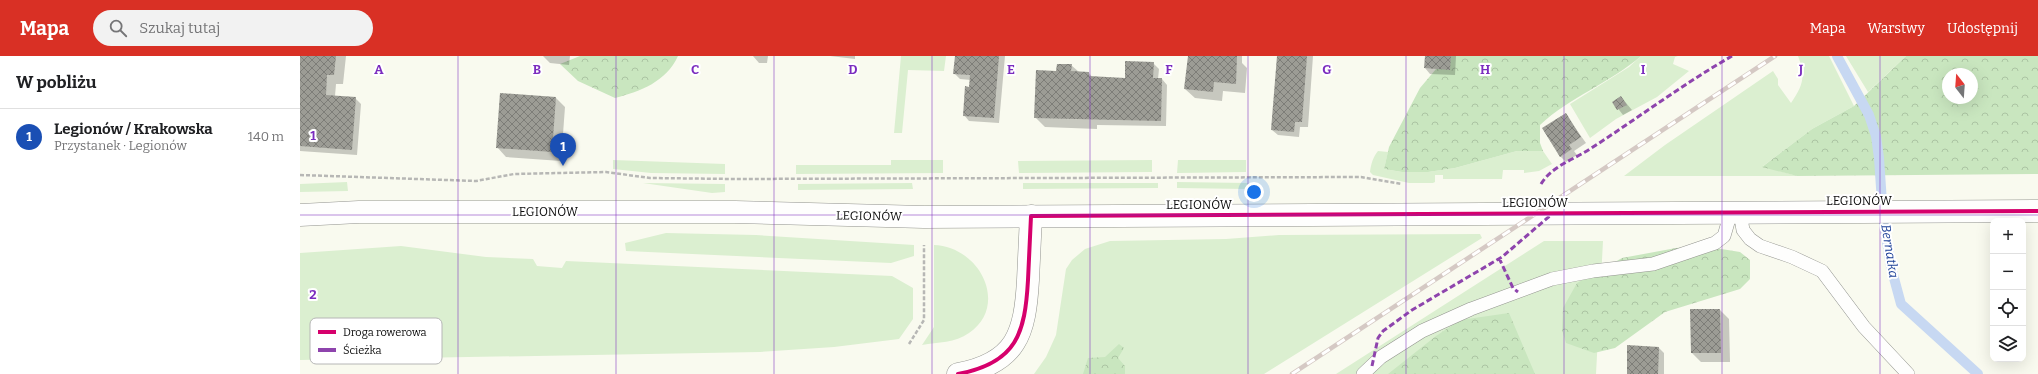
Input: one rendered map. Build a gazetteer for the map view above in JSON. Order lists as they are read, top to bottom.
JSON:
{
  "streets": {
    "street": ["LEGIONÓW"]
  },
  "water": ["Bernatka"],
  "legend": ["Droga rowerowa", "Ścieżka"],
  "north": "top",
  "page": {
    "header": "Mapa",
    "search": "Szukaj tutaj",
    "nav": ["Mapa", "Warstwy", "Udostępnij"],
    "heading": "W pobliżu",
    "list": [
      {
        "mark": "1",
        "name": "Legionów / Krakowska",
        "note": "Przystanek · Legionów",
        "value": "140 m"
      }
    ],
    "pins": "1",
    "map_buttons": ["+", "−"]
  },
  "grid": {
    "columns": [
      "A",
      "B",
      "C",
      "D",
      "E",
      "F",
      "G",
      "H",
      "I",
      "J"
    ],
    "rows": ["1", "2"]
  }
}
